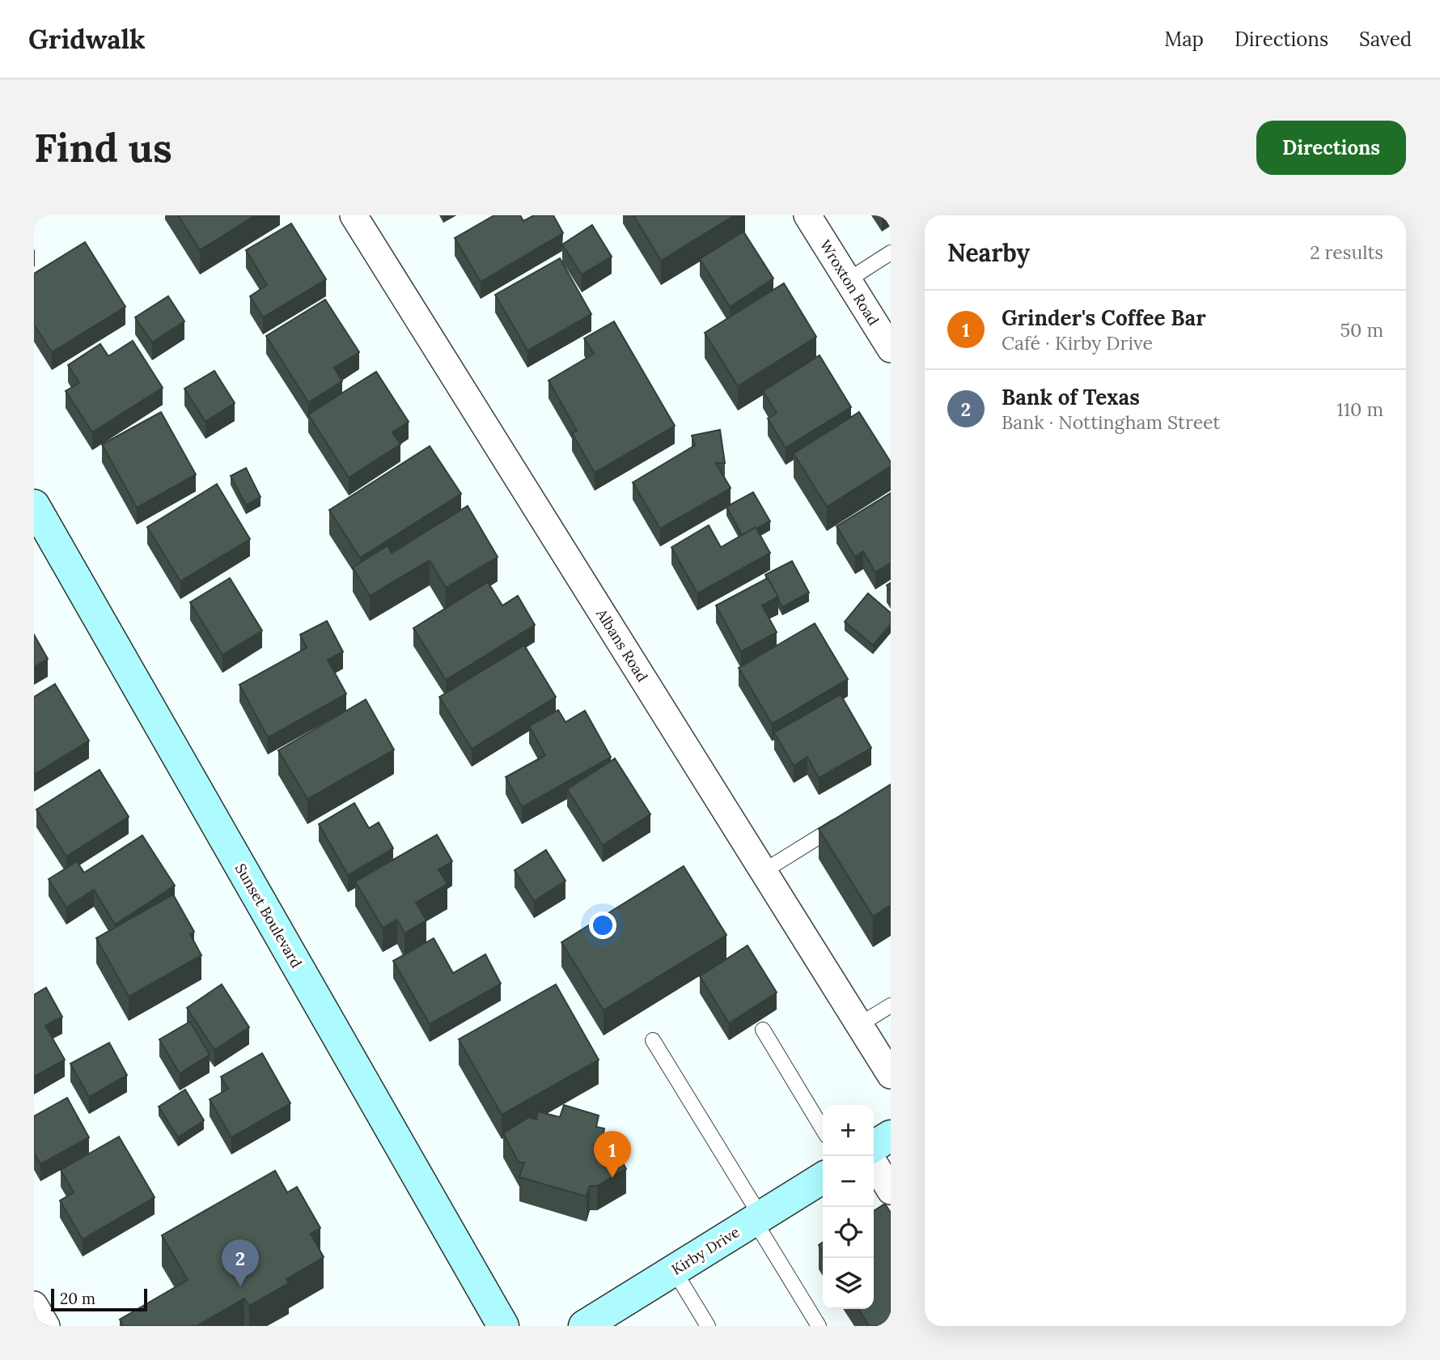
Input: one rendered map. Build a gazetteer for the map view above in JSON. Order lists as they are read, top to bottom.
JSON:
{
  "streets": {
    "street": [
      "Wroxton Road",
      "Albans Road",
      "Sunset Boulevard",
      "Kirby Drive"
    ]
  },
  "scale_bar": "20 m",
  "page": {
    "header": "Gridwalk",
    "nav": ["Map", "Directions", "Saved"],
    "buttons": "Directions",
    "title": "Find us",
    "heading": ["Nearby", "2 results"],
    "list": [
      {
        "mark": "1",
        "name": "Grinder's Coffee Bar",
        "note": "Café · Kirby Drive",
        "value": "50 m"
      },
      {
        "mark": "2",
        "name": "Bank of Texas",
        "note": "Bank · Nottingham Street",
        "value": "110 m"
      }
    ],
    "map_buttons": ["+", "−"],
    "pins": ["1", "2"],
    "scale": "20 m"
  }
}
